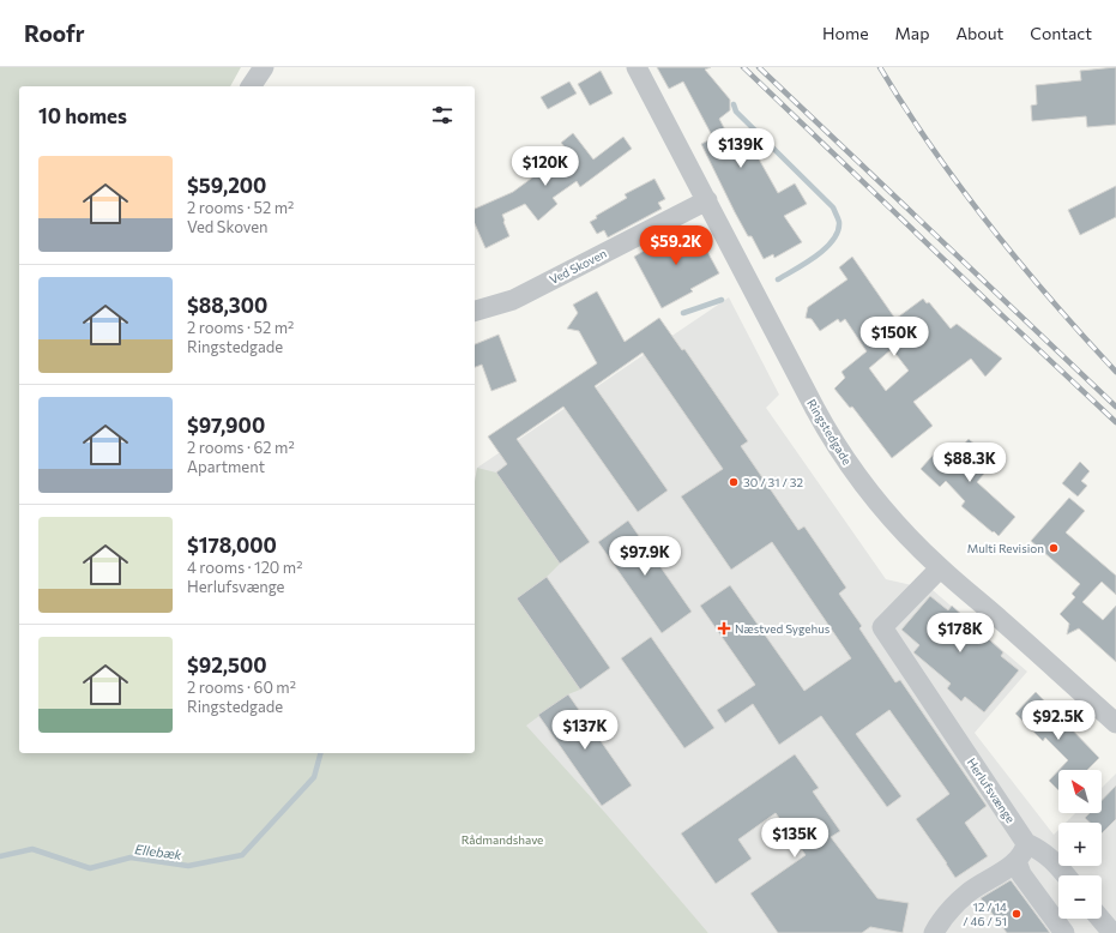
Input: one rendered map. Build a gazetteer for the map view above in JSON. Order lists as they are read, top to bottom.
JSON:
{
  "streets": {
    "street": ["Ved Skoven", "Ringstedgade", "Herlufsvænge"]
  },
  "crossings": [
    ["Ved Skoven", "Ringstedgade"],
    ["Ringstedgade", "Herlufsvænge"]
  ],
  "water": ["Ellebæk"],
  "parks": ["Rådmandshave"],
  "places": {
    "other": ["30 / 31 / 32", "Multi Revision", "12 / 14 / 46 / 51"],
    "health": ["Næstved Sygehus"]
  },
  "north": "top left",
  "page": {
    "header": "Roofr",
    "nav": [
      "Home",
      "Map",
      "About",
      "Contact"
    ],
    "heading": "10 homes",
    "price": [
      "$139K",
      "$120K",
      "$59.2K",
      "$150K",
      "$88.3K",
      "$97.9K",
      "$178K",
      "$92.5K",
      "$137K",
      "$135K"
    ],
    "list": [
      {
        "name": "$59,200",
        "note": "2 rooms · 52 m² · Ved Skoven"
      },
      {
        "name": "$88,300",
        "note": "2 rooms · 52 m² · Ringstedgade"
      },
      {
        "name": "$97,900",
        "note": "2 rooms · 62 m² · Apartment"
      },
      {
        "name": "$178,000",
        "note": "4 rooms · 120 m² · Herlufsvænge"
      },
      {
        "name": "$92,500",
        "note": "2 rooms · 60 m² · Ringstedgade"
      }
    ],
    "map_buttons": ["+", "−"]
  }
}
